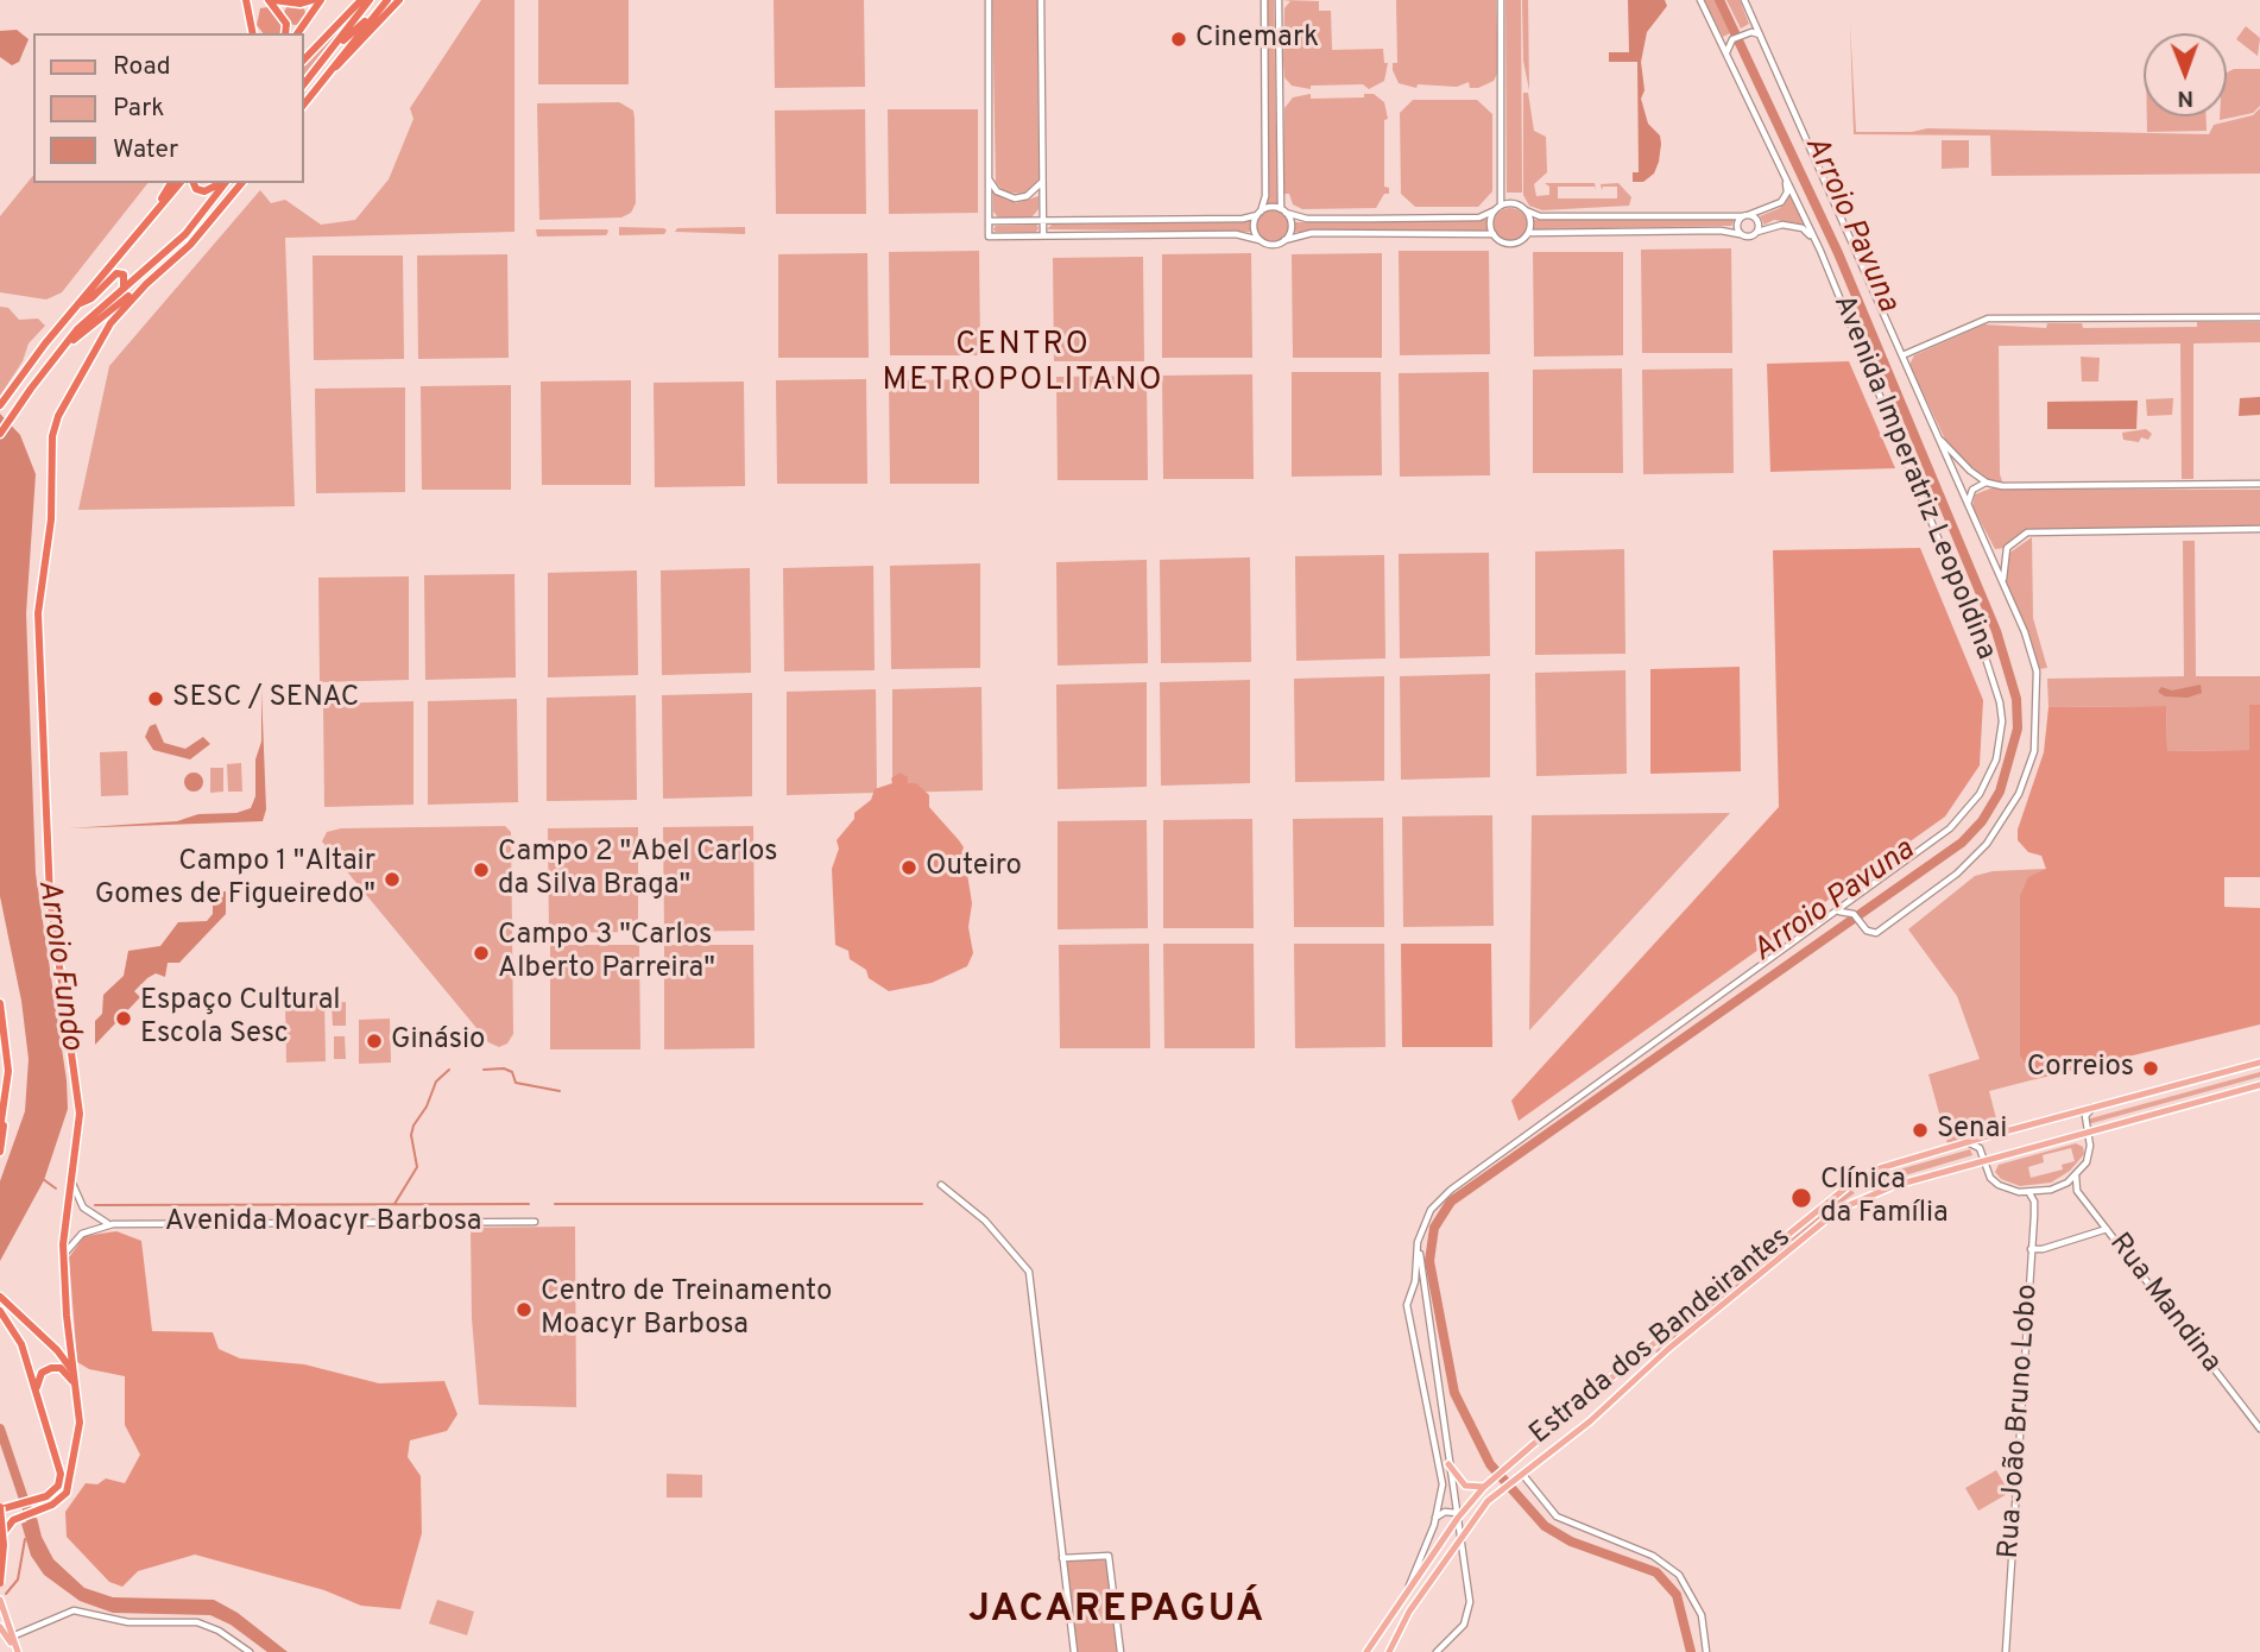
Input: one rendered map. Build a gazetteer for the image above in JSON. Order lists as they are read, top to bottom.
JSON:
{
  "streets": {
    "main road": ["Estrada dos Bandeirantes"],
    "street": [
      "Avenida Imperatriz Leopoldina",
      "Avenida Moacyr Barbosa",
      "Rua Mandina",
      "Rua João Bruno Lobo"
    ]
  },
  "crossings": [
    ["Avenida Imperatriz Leopoldina", "Estrada dos Bandeirantes"]
  ],
  "districts": ["CENTRO METROPOLITANO", "JACAREPAGUÁ"],
  "water": ["Arroio Pavuna", "Arroio Fundo"],
  "places": [
    "Cinemark",
    "SESC / SENAC",
    "Outeiro",
    "Campo 2 \"Abel Carlos da Silva Braga\"",
    "Campo 1 \"Altair Gomes de Figueiredo\"",
    "Campo 3 \"Carlos Alberto Parreira\"",
    "Espaço Cultural Escola Sesc",
    "Ginásio",
    "Correios",
    "Senai",
    "Clínica da Família",
    "Centro de Treinamento Moacyr Barbosa"
  ],
  "legend": ["Road", "Park", "Water"],
  "north": "bottom"
}
